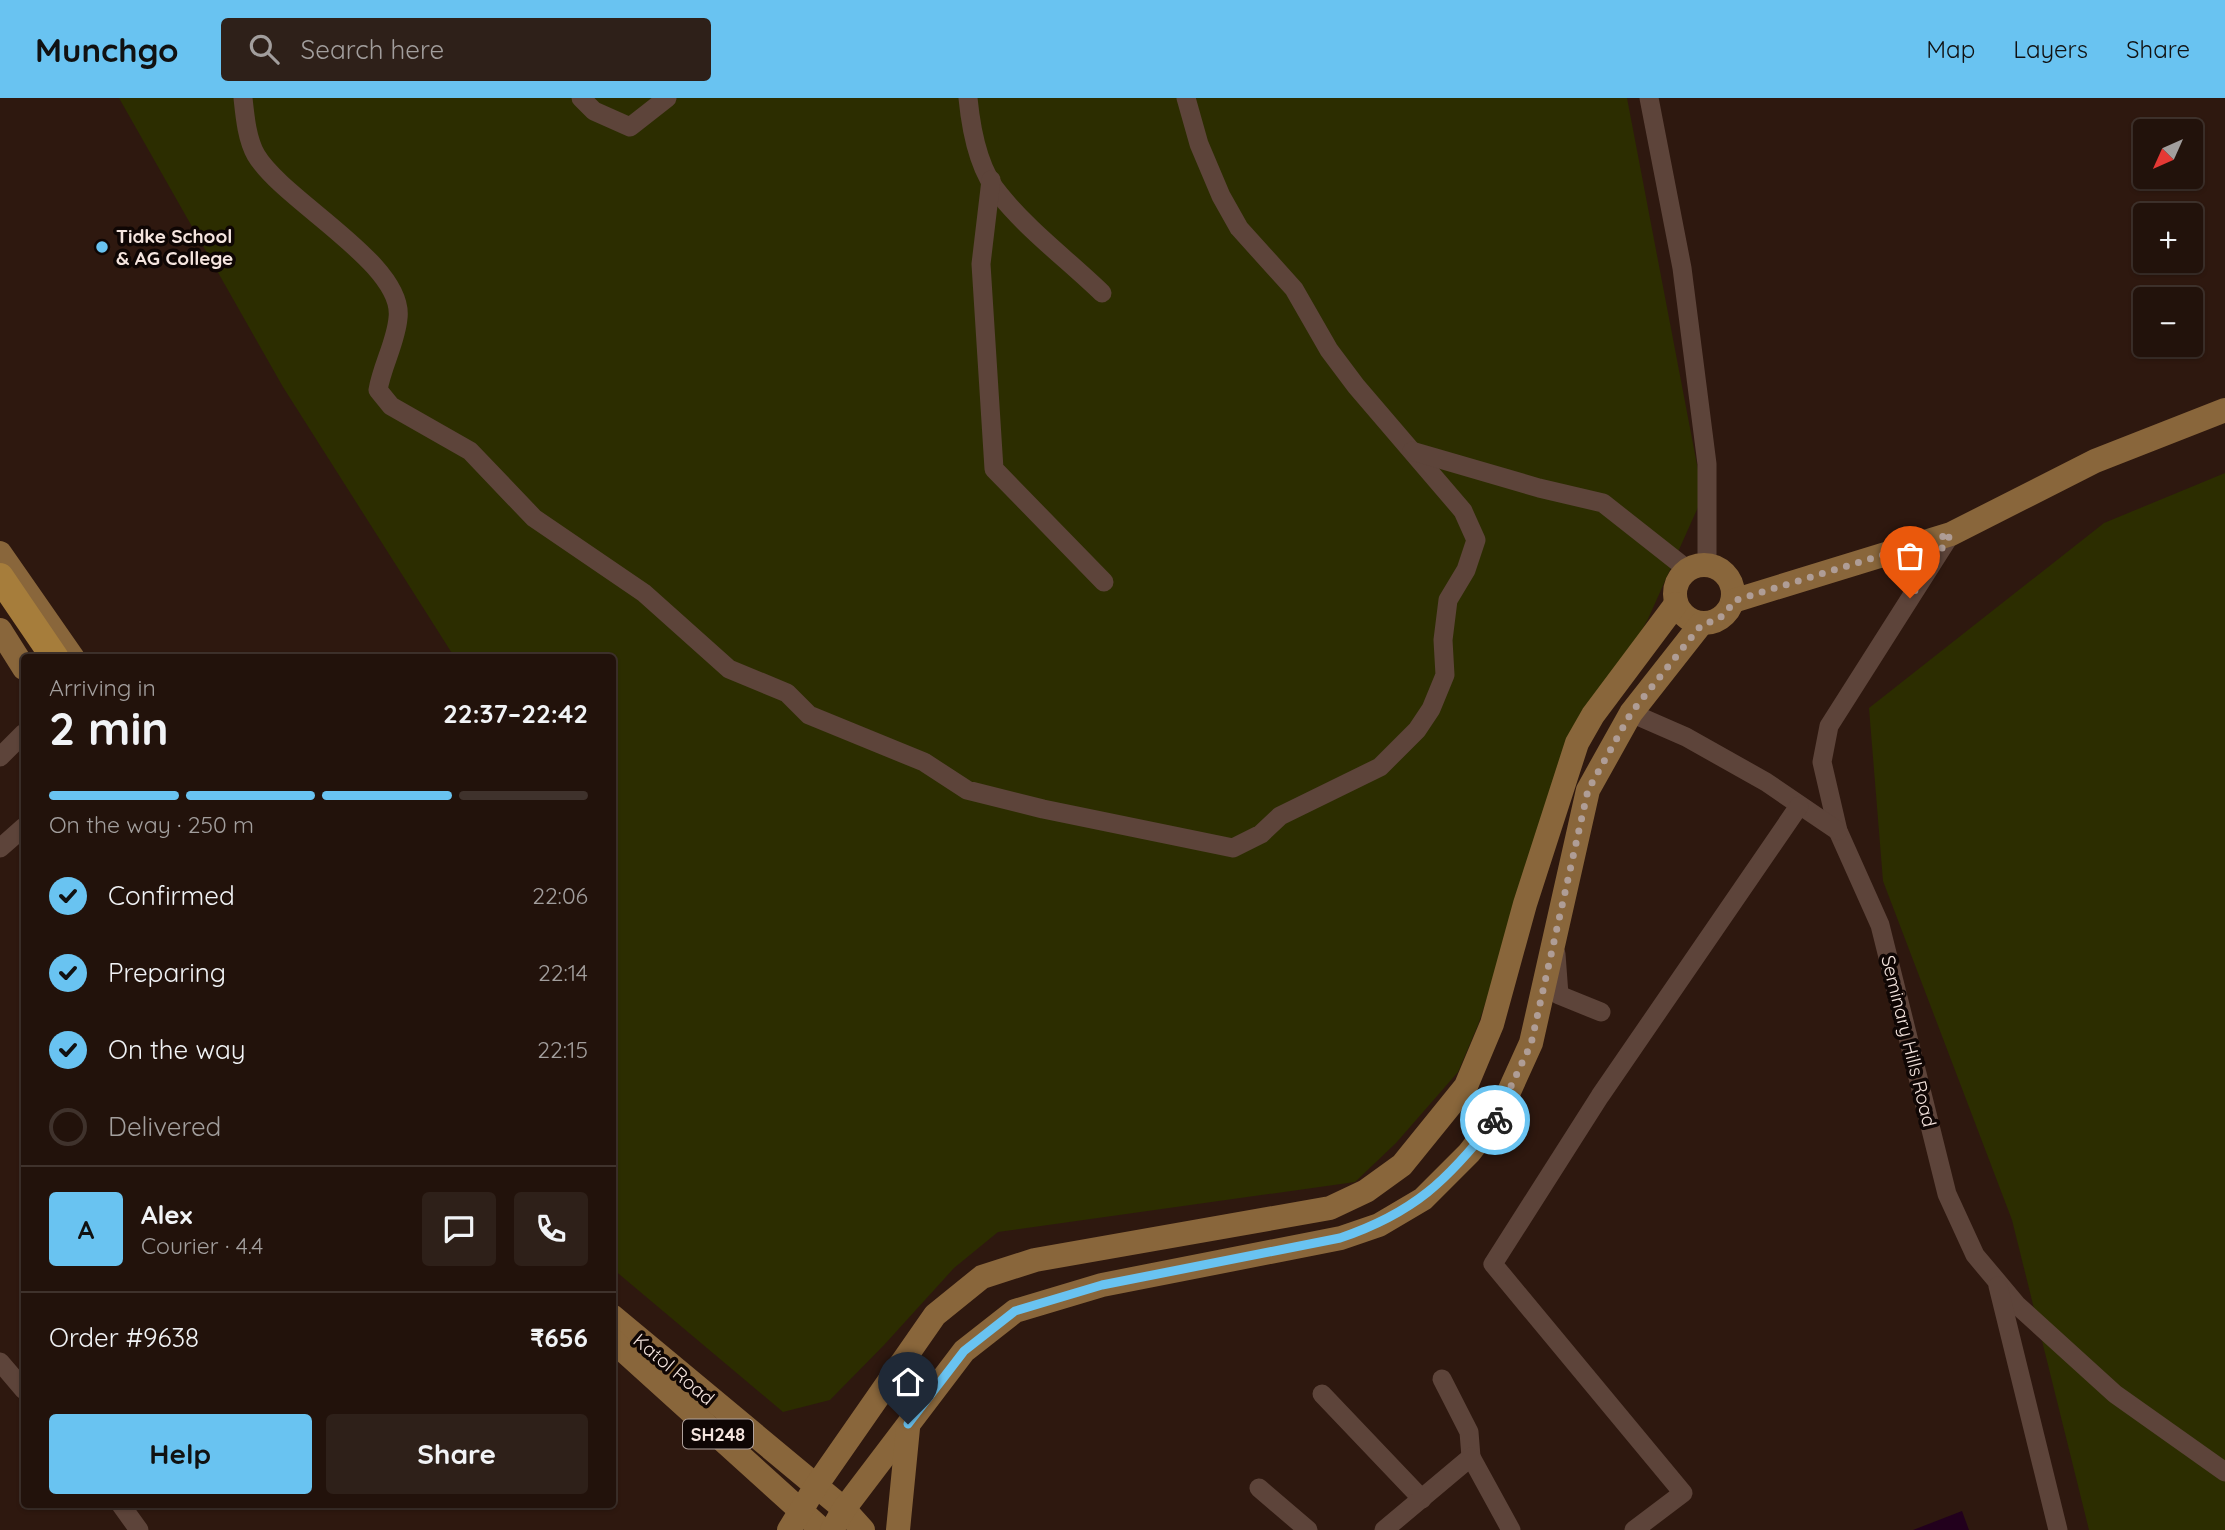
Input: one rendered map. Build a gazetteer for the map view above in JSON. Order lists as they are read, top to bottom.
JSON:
{
  "streets": {
    "main road": ["Katol Road", "SH248"],
    "street": ["Seminary Hills Road"]
  },
  "places": ["Tidke School & AG College"],
  "north": "bottom left",
  "page": {
    "header": "Munchgo",
    "search": "Search here",
    "nav": ["Map", "Layers", "Share"],
    "map_buttons": ["+", "−"],
    "heading": ["2 min", "Arriving in", "22:37–22:42"],
    "panel": [
      "Alex",
      "Courier · 4.4",
      "Order #9638",
      "₹656"
    ],
    "bar": "On the way · 250 m",
    "list": [
      ["Confirmed", "22:06"],
      ["Preparing", "22:14"],
      ["On the way", "22:15"],
      "Delivered"
    ],
    "round": "A",
    "buttons": ["Help", "Share"]
  }
}
